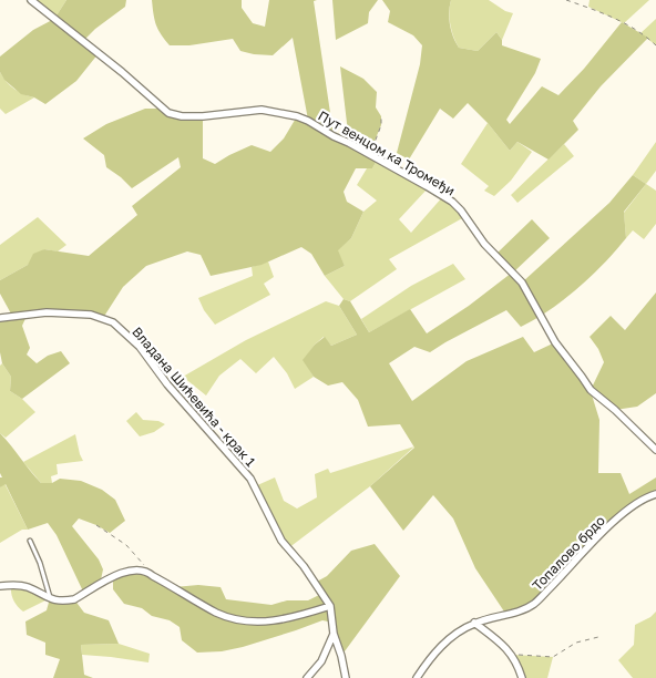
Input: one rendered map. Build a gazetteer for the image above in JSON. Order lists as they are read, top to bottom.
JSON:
{
  "streets": {
    "street": ["Пут венцом ка Тромеђи", "Владана Шићевића - крак 1", "Топалово брдо"]
  }
}
